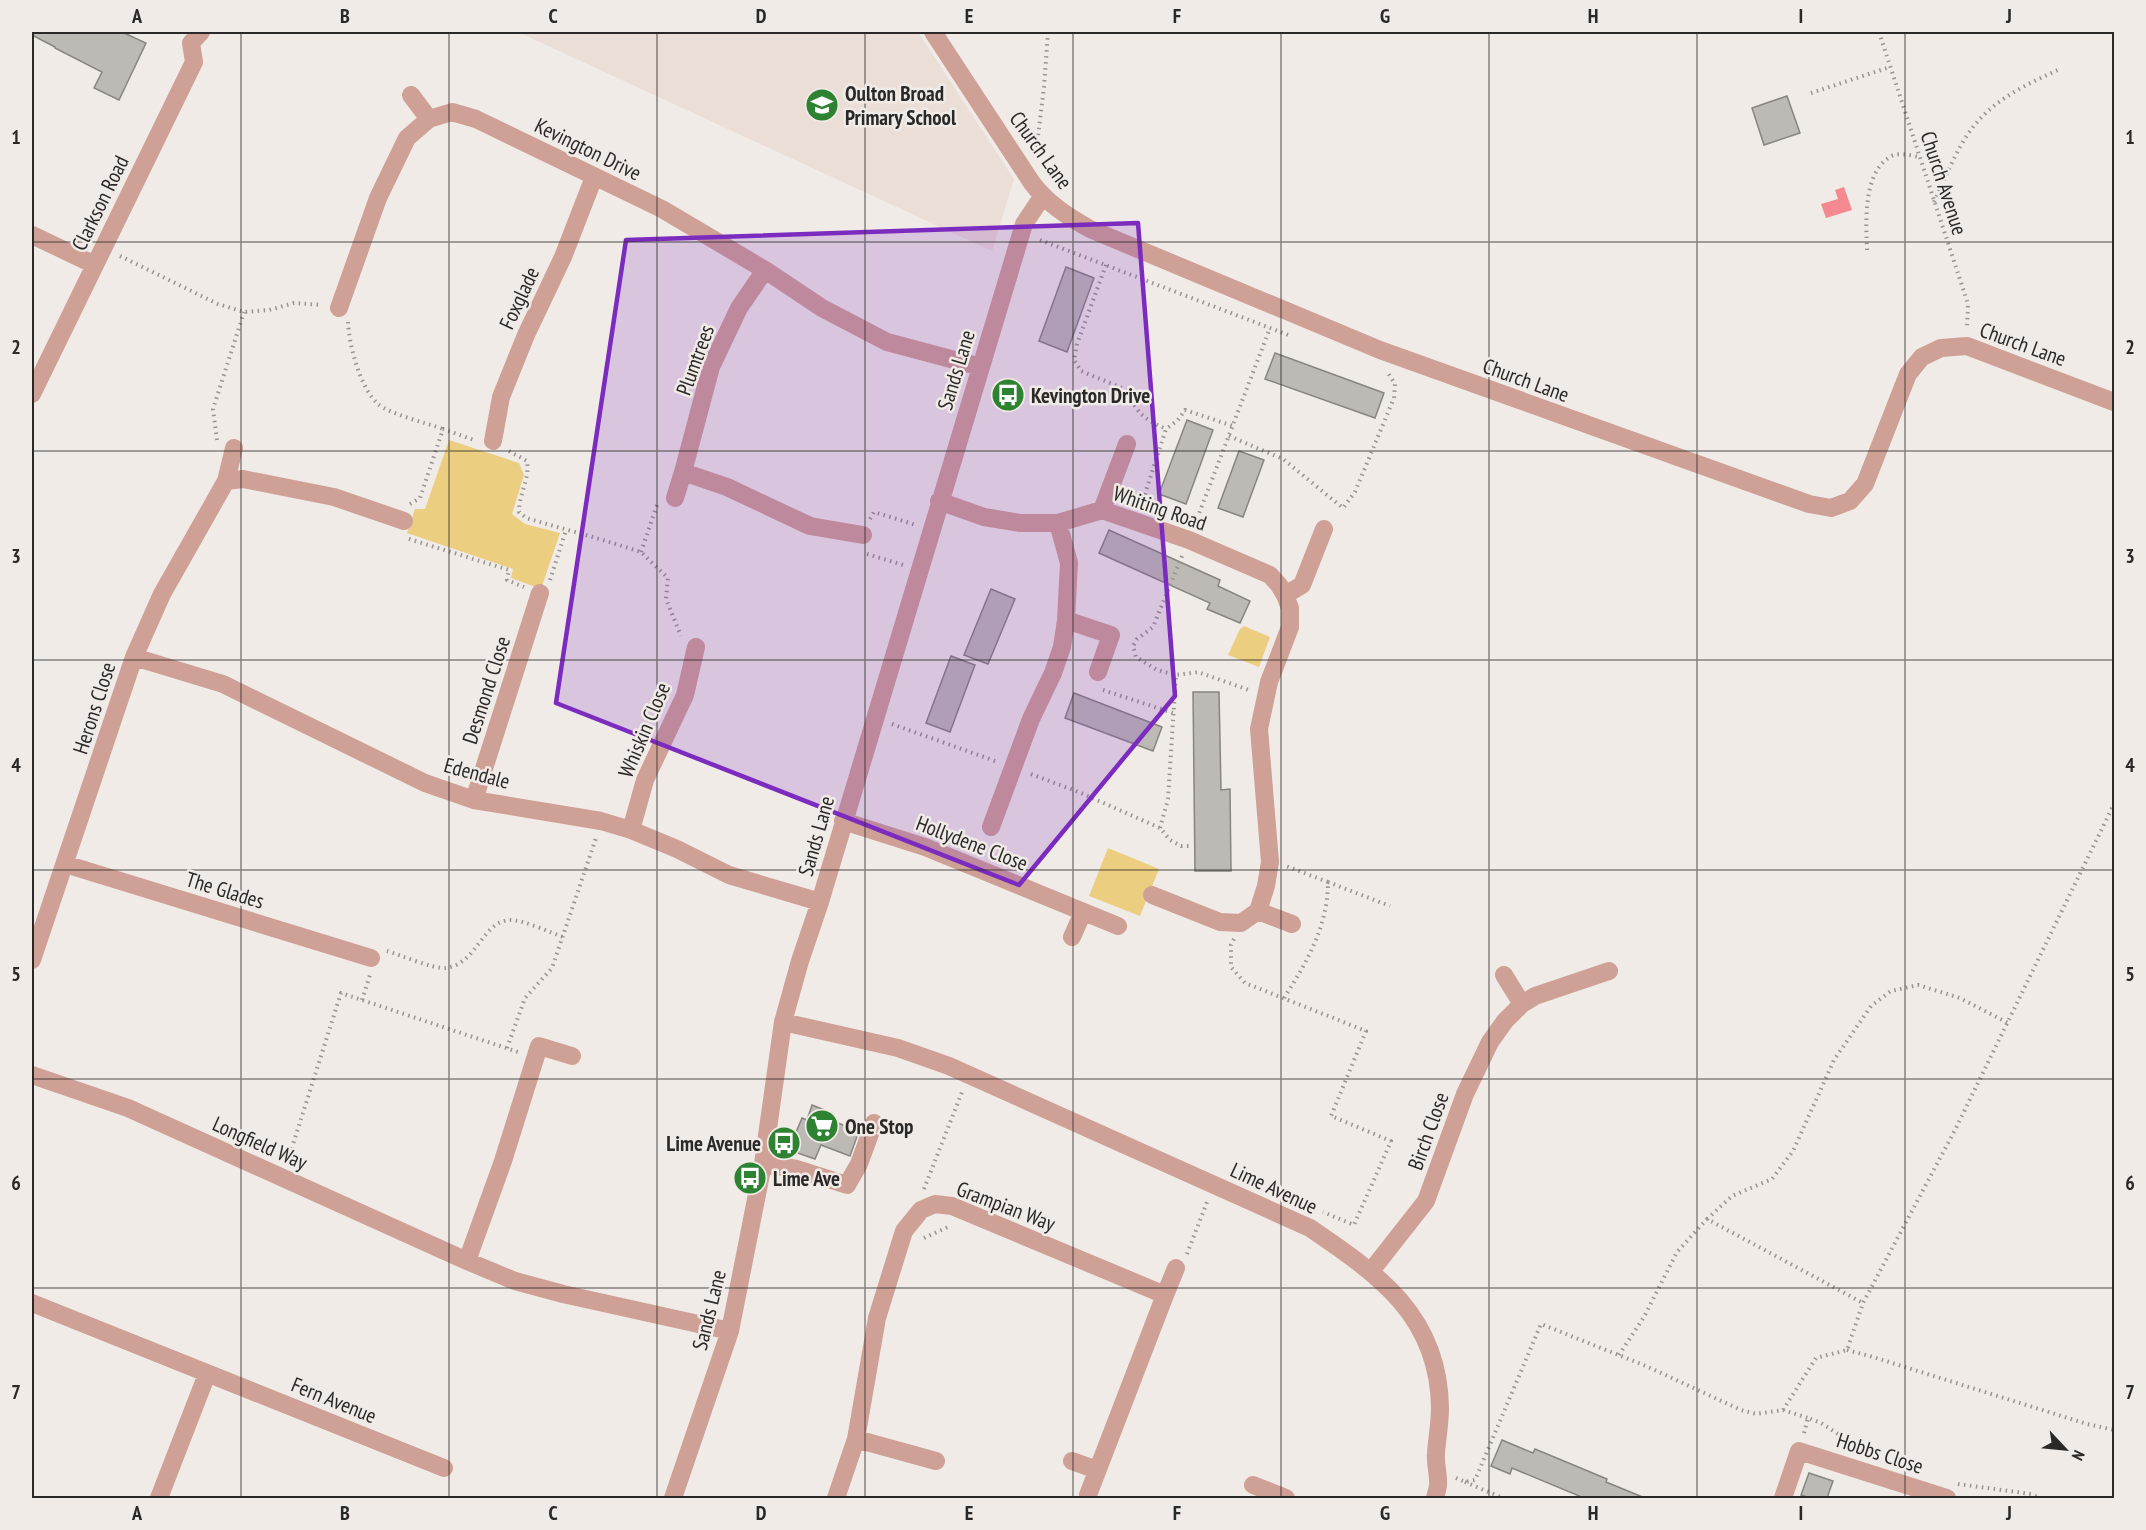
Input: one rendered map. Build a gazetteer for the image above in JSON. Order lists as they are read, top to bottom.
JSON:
{
  "streets": {
    "street": [
      "Kevington Drive",
      "Church Lane",
      "Clarkson Road",
      "Foxglade",
      "Plumtrees",
      "Sands Lane",
      "Whiting Road",
      "Desmond Close",
      "Herons Close",
      "Whiskin Close",
      "Edendale",
      "Hollydene Close",
      "The Glades",
      "Birch Close",
      "Longfield Way",
      "Lime Avenue",
      "Grampian Way",
      "Fern Avenue",
      "Hobbs Close"
    ],
    "path": ["Church Avenue"]
  },
  "crossings": [
    ["Kevington Drive", "Foxglade"],
    ["Kevington Drive", "Plumtrees"],
    ["Kevington Drive", "Sands Lane"],
    ["Church Lane", "Church Avenue"],
    ["Church Lane", "Sands Lane"],
    ["Sands Lane", "Whiting Road"],
    ["Sands Lane", "Edendale"],
    ["Sands Lane", "Hollydene Close"],
    ["Sands Lane", "Longfield Way"],
    ["Sands Lane", "Lime Avenue"],
    ["Desmond Close", "Edendale"],
    ["Herons Close", "Edendale"],
    ["Herons Close", "The Glades"],
    ["Whiskin Close", "Edendale"],
    ["Birch Close", "Lime Avenue"]
  ],
  "places": {
    "school or university": ["Oulton Broad Primary School"],
    "bus stop": ["Kevington Drive", "Lime Avenue", "Lime Ave"],
    "supermarket": ["One Stop"]
  },
  "north": "bottom right",
  "grid": {
    "columns": [
      "A",
      "B",
      "C",
      "D",
      "E",
      "F",
      "G",
      "H",
      "I",
      "J"
    ],
    "rows": [
      "1",
      "2",
      "3",
      "4",
      "5",
      "6",
      "7"
    ]
  }
}
